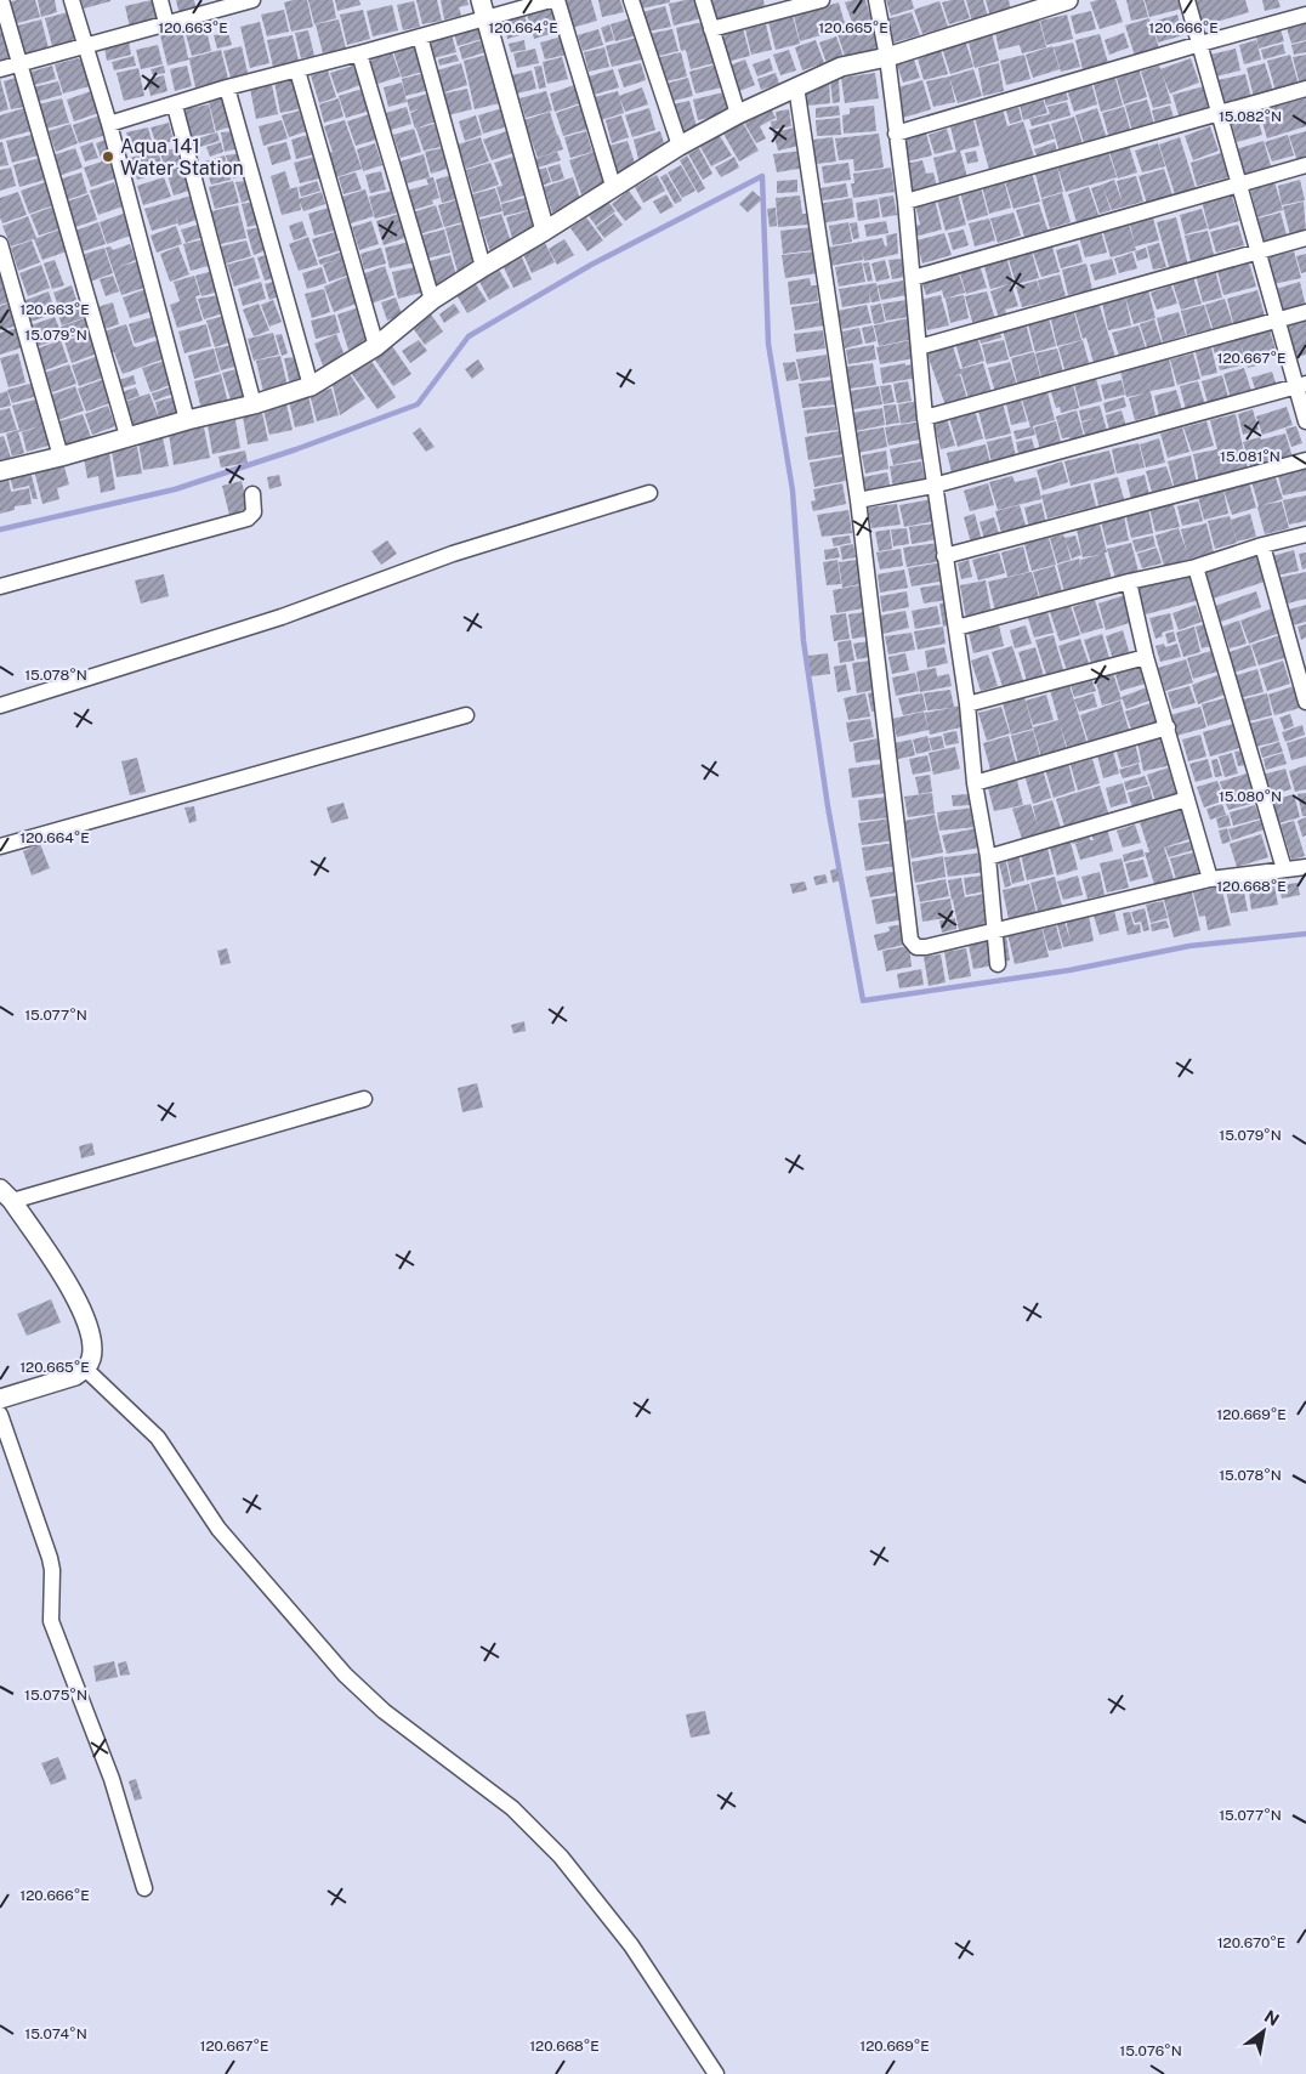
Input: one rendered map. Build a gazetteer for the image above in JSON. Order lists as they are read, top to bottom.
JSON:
{
  "places": ["Aqua 141 Water Station"],
  "north": "top right",
  "coordinates": [
    "120.663°E",
    "120.664°E",
    "120.665°E",
    "120.666°E",
    "15.082°N",
    "15.079°N",
    "120.667°E",
    "15.081°N",
    "15.078°N",
    "15.080°N",
    "120.668°E",
    "15.077°N",
    "120.669°E",
    "15.075°N",
    "120.670°E",
    "15.074°N",
    "15.076°N"
  ]
}
